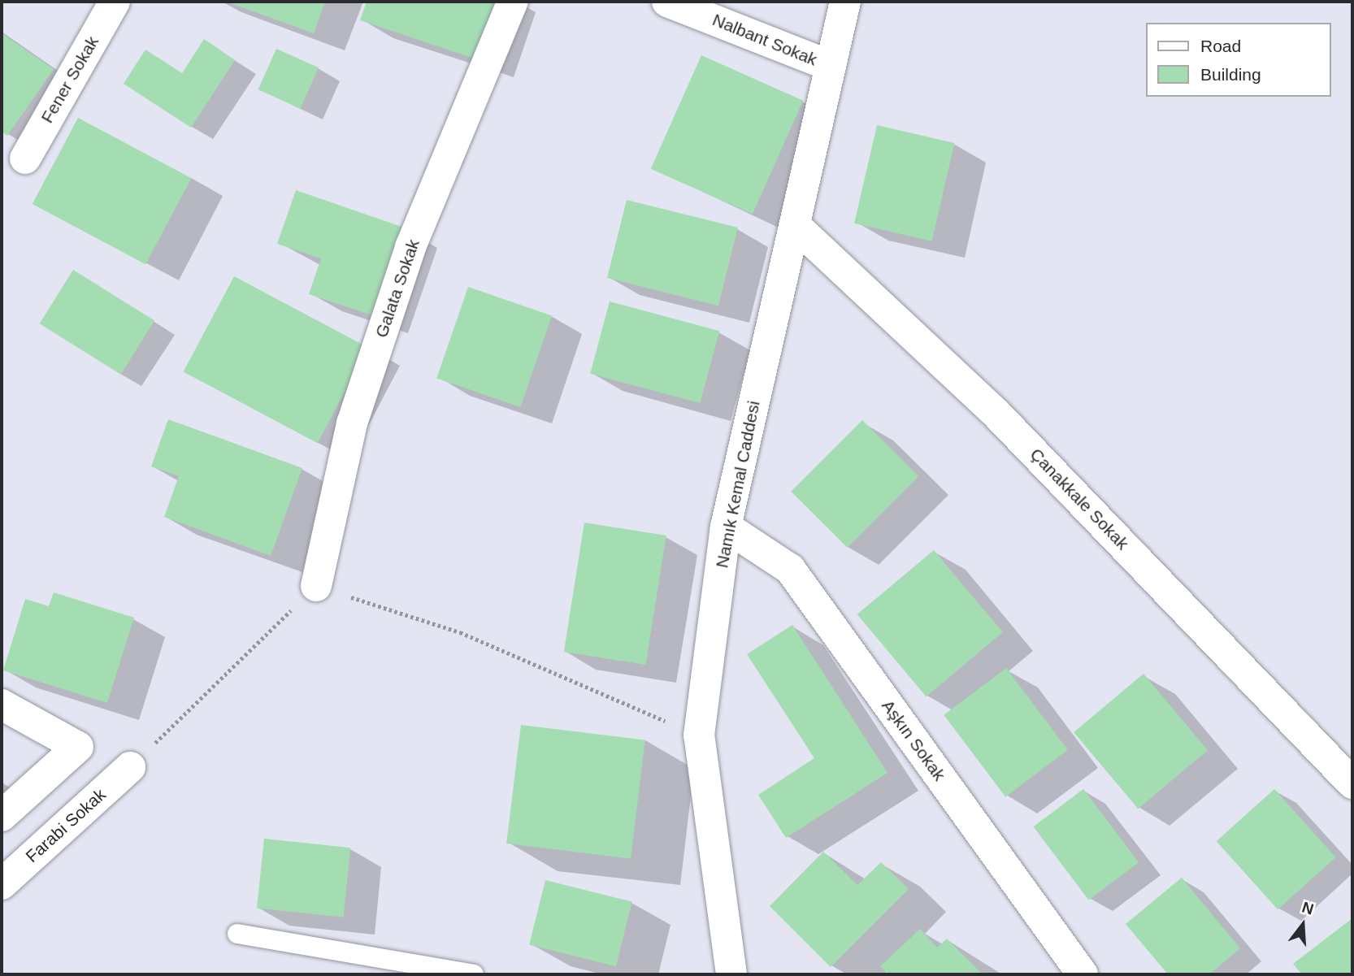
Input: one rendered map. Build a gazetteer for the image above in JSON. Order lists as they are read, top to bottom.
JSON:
{
  "streets": {
    "street": [
      "Nalbant Sokak",
      "Fener Sokak",
      "Galata Sokak",
      "Namık Kemal Caddesi",
      "Çanakkale Sokak",
      "Aşkın Sokak",
      "Farabi Sokak"
    ]
  },
  "crossings": [
    ["Nalbant Sokak", "Namık Kemal Caddesi"],
    ["Namık Kemal Caddesi", "Çanakkale Sokak"],
    ["Namık Kemal Caddesi", "Aşkın Sokak"]
  ],
  "legend": ["Road", "Building"],
  "north": "top"
}
